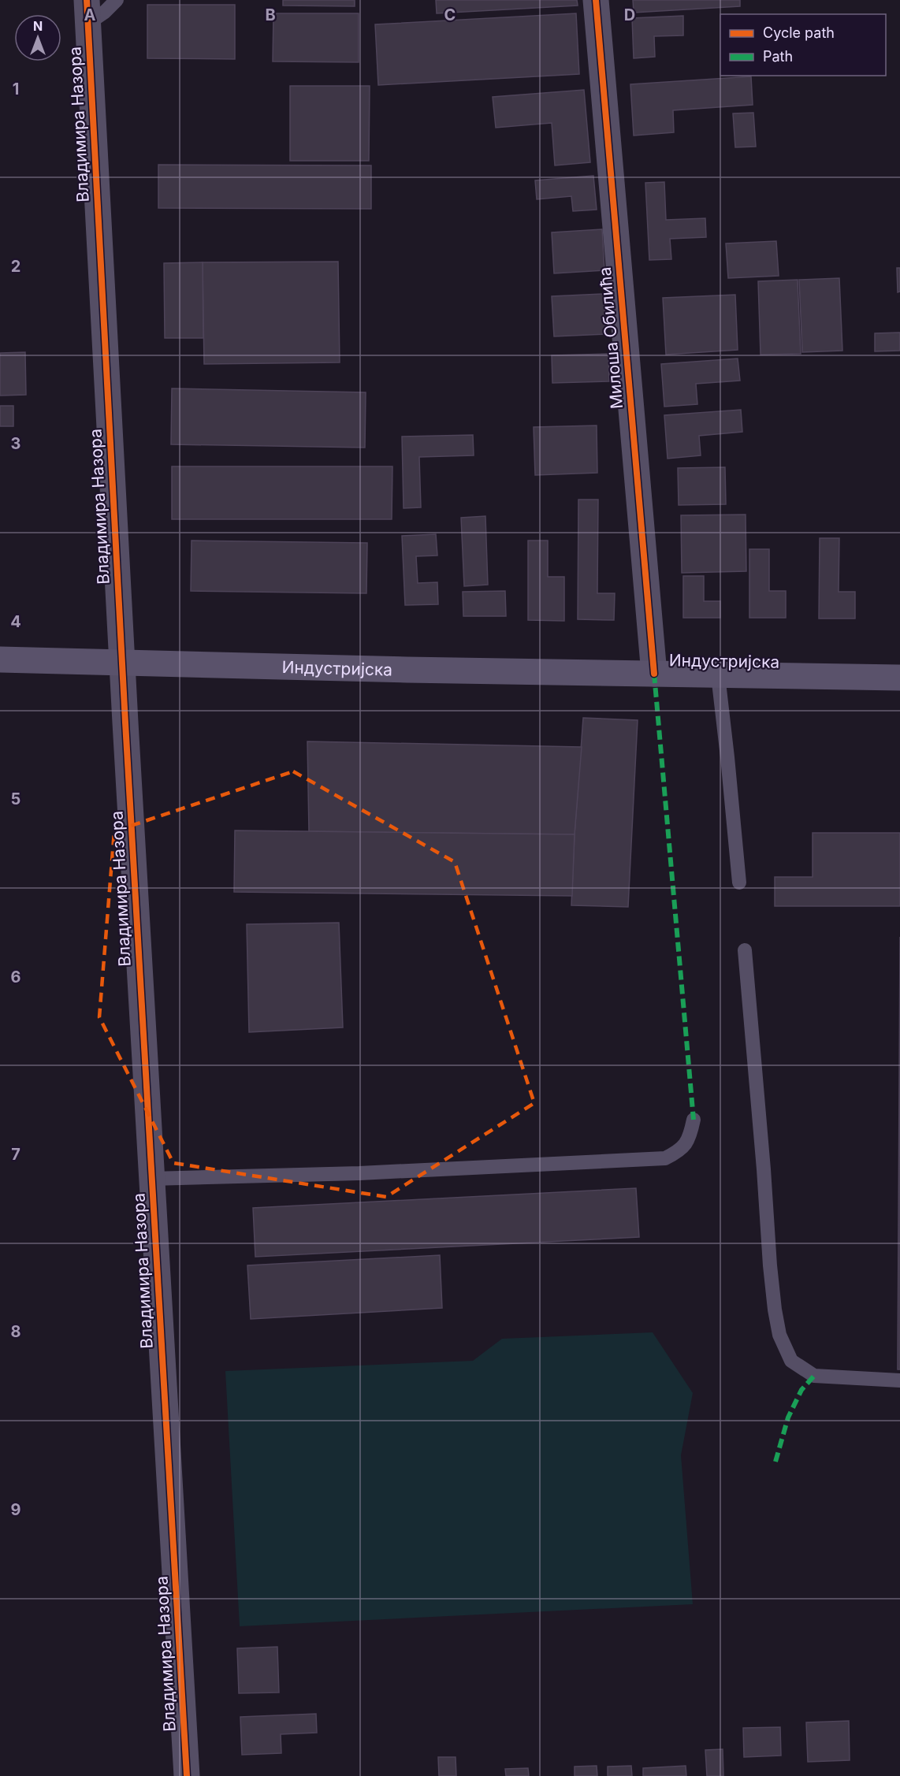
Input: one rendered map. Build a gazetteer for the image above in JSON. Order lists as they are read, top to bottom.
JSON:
{
  "streets": {
    "main road": ["Индустријска"],
    "street": ["Владимира Назора", "Милоша Обилића"]
  },
  "crossings": [
    ["Владимира Назора", "Индустријска"],
    ["Милоша Обилића", "Индустријска"]
  ],
  "legend": ["Cycle path", "Path"],
  "north": "top",
  "grid": {
    "columns": [
      "A",
      "B",
      "C",
      "D"
    ],
    "rows": [
      "1",
      "2",
      "3",
      "4",
      "5",
      "6",
      "7",
      "8",
      "9"
    ]
  }
}
